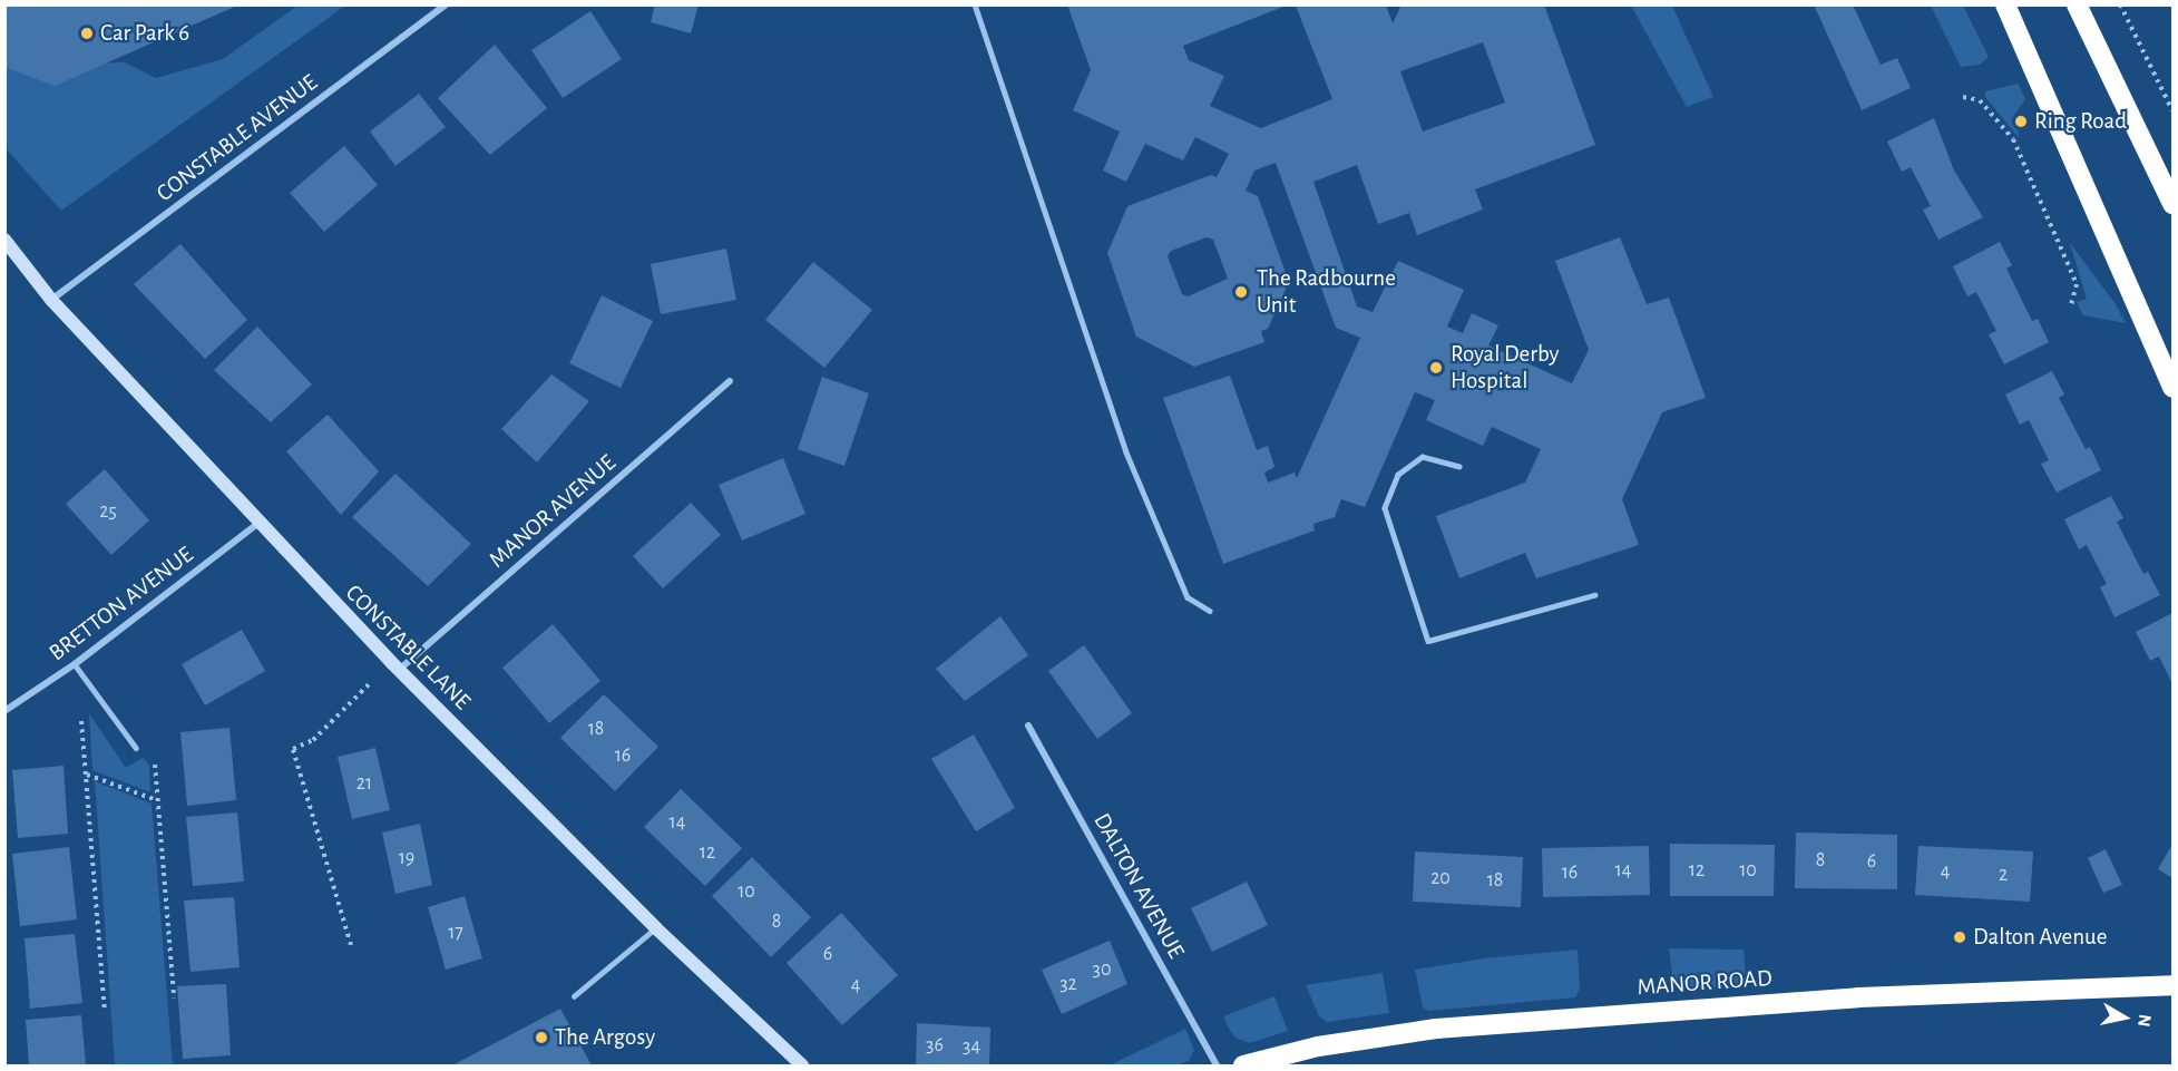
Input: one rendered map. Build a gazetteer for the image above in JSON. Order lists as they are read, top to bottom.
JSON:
{
  "streets": {
    "highway": ["MANOR ROAD"],
    "street": [
      "CONSTABLE AVENUE",
      "MANOR AVENUE",
      "BRETTON AVENUE",
      "CONSTABLE LANE",
      "DALTON AVENUE"
    ]
  },
  "crossings": [
    ["CONSTABLE AVENUE", "CONSTABLE LANE"],
    ["MANOR AVENUE", "CONSTABLE LANE"],
    ["BRETTON AVENUE", "CONSTABLE LANE"]
  ],
  "places": [
    "Car Park 6",
    "Ring Road",
    "The Radbourne Unit",
    "Royal Derby Hospital",
    "Dalton Avenue",
    "The Argosy"
  ],
  "house_numbers": [
    "25",
    "18",
    "16",
    "21",
    "14",
    "12",
    "19",
    "8",
    "6",
    "14",
    "12",
    "10",
    "4",
    "16",
    "2",
    "20",
    "18",
    "10",
    "8",
    "17",
    "6",
    "30",
    "32",
    "4",
    "36",
    "34"
  ],
  "north": "right"
}
